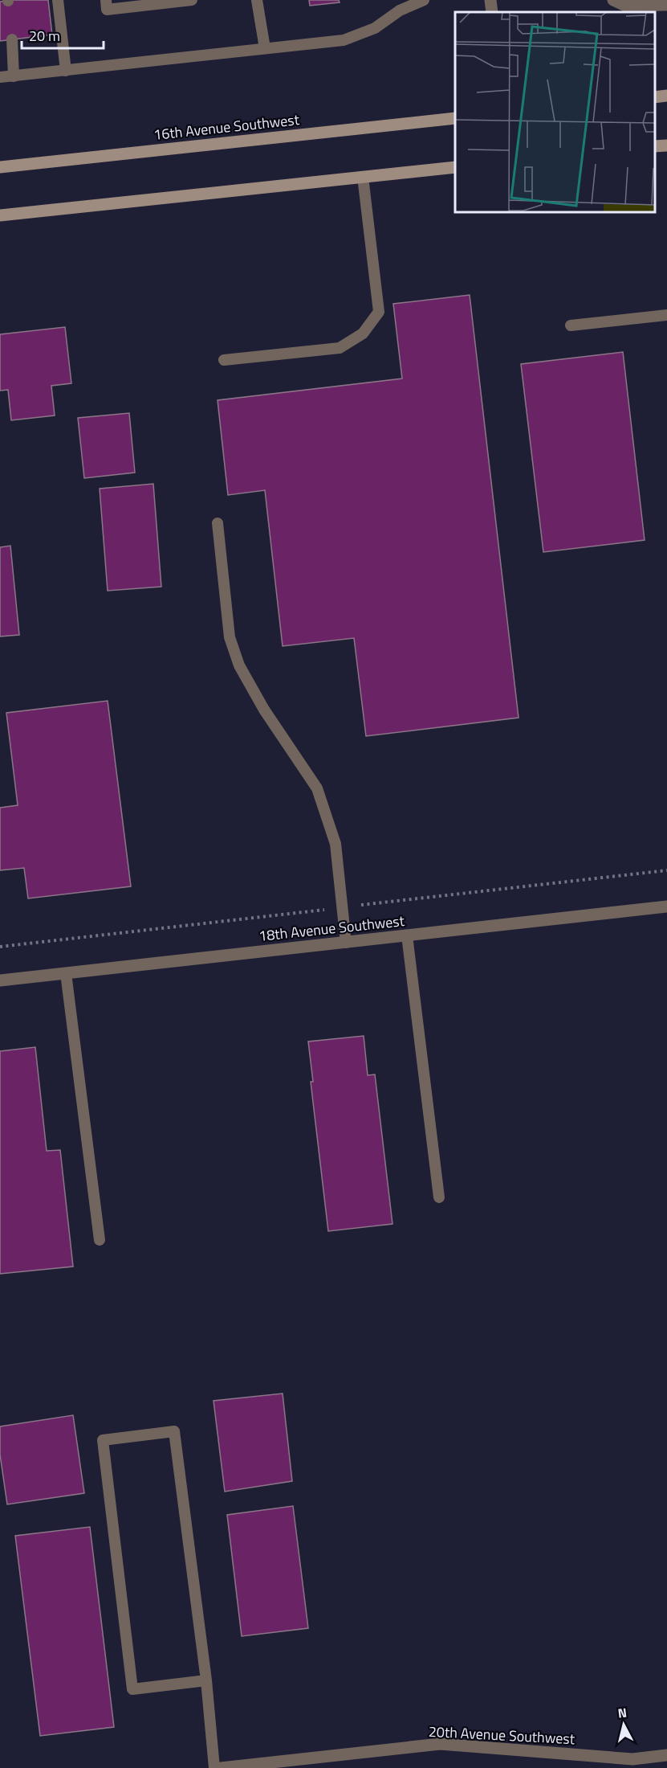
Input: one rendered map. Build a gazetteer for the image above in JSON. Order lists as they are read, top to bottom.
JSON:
{
  "streets": {
    "main road": ["16th Avenue Southwest"],
    "street": ["18th Avenue Southwest", "20th Avenue Southwest"]
  },
  "scale_bar": "20 m",
  "north": "top"
}
